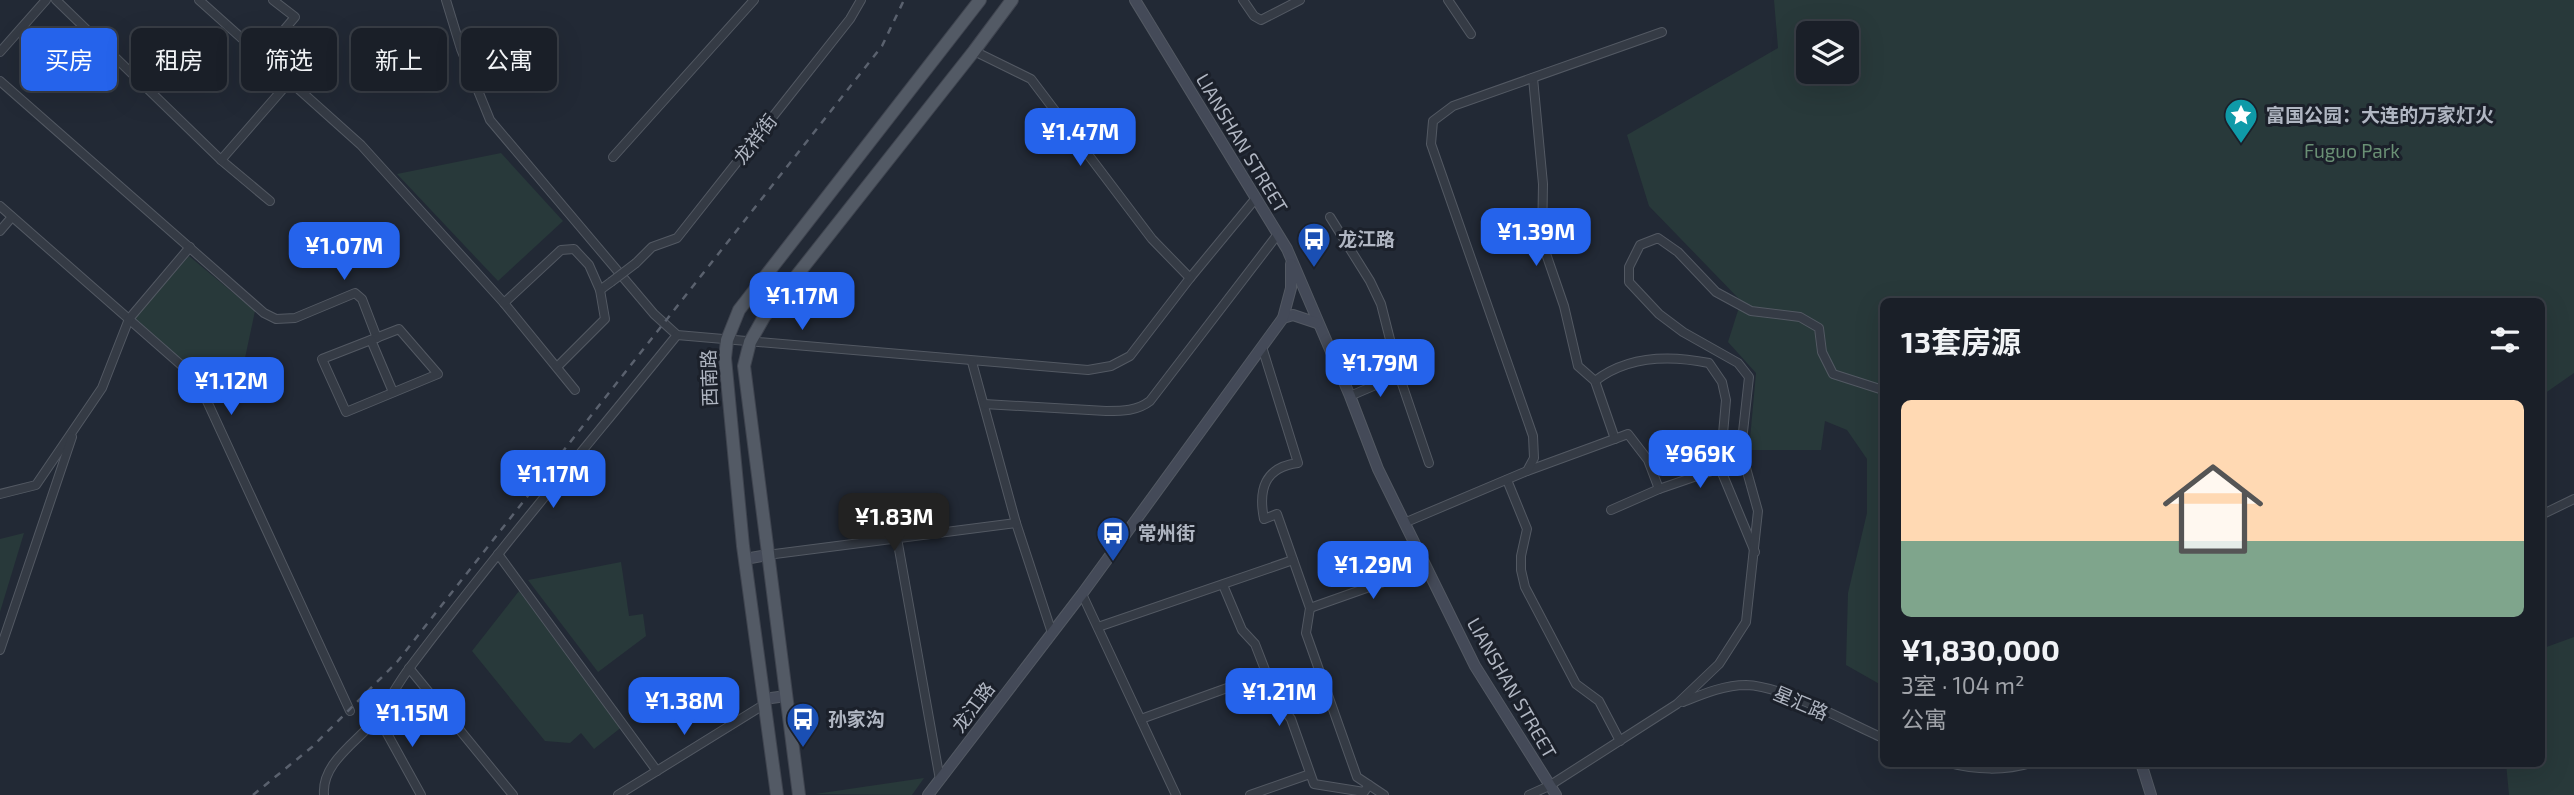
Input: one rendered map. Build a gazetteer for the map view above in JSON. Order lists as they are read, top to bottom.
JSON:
{
  "streets": {
    "main road": ["西南路"],
    "street": [
      "龙祥街",
      "LIANSHAN STREET",
      "星汇路",
      "龙江路"
    ]
  },
  "crossings": [
    ["LIANSHAN STREET", "龙江路"]
  ],
  "parks": ["Fuguo Park"],
  "places": {
    "place": ["富国公园：大连的万家灯火"],
    "bus stop": ["龙江路", "常州街", "孙家沟"]
  },
  "page": {
    "chip": [
      "买房",
      "租房",
      "筛选",
      "新上",
      "公寓"
    ],
    "price": [
      "¥1.47M",
      "¥1.39M",
      "¥1.07M",
      "¥1.17M",
      "¥1.79M",
      "¥1.12M",
      "¥969K",
      "¥1.17M",
      "¥1.83M",
      "¥1.29M",
      "¥1.21M",
      "¥1.38M",
      "¥1.15M"
    ],
    "heading": "13套房源",
    "list": [
      {
        "name": "¥1,830,000",
        "note": "3室 · 104 m² · 公寓"
      }
    ]
  }
}
